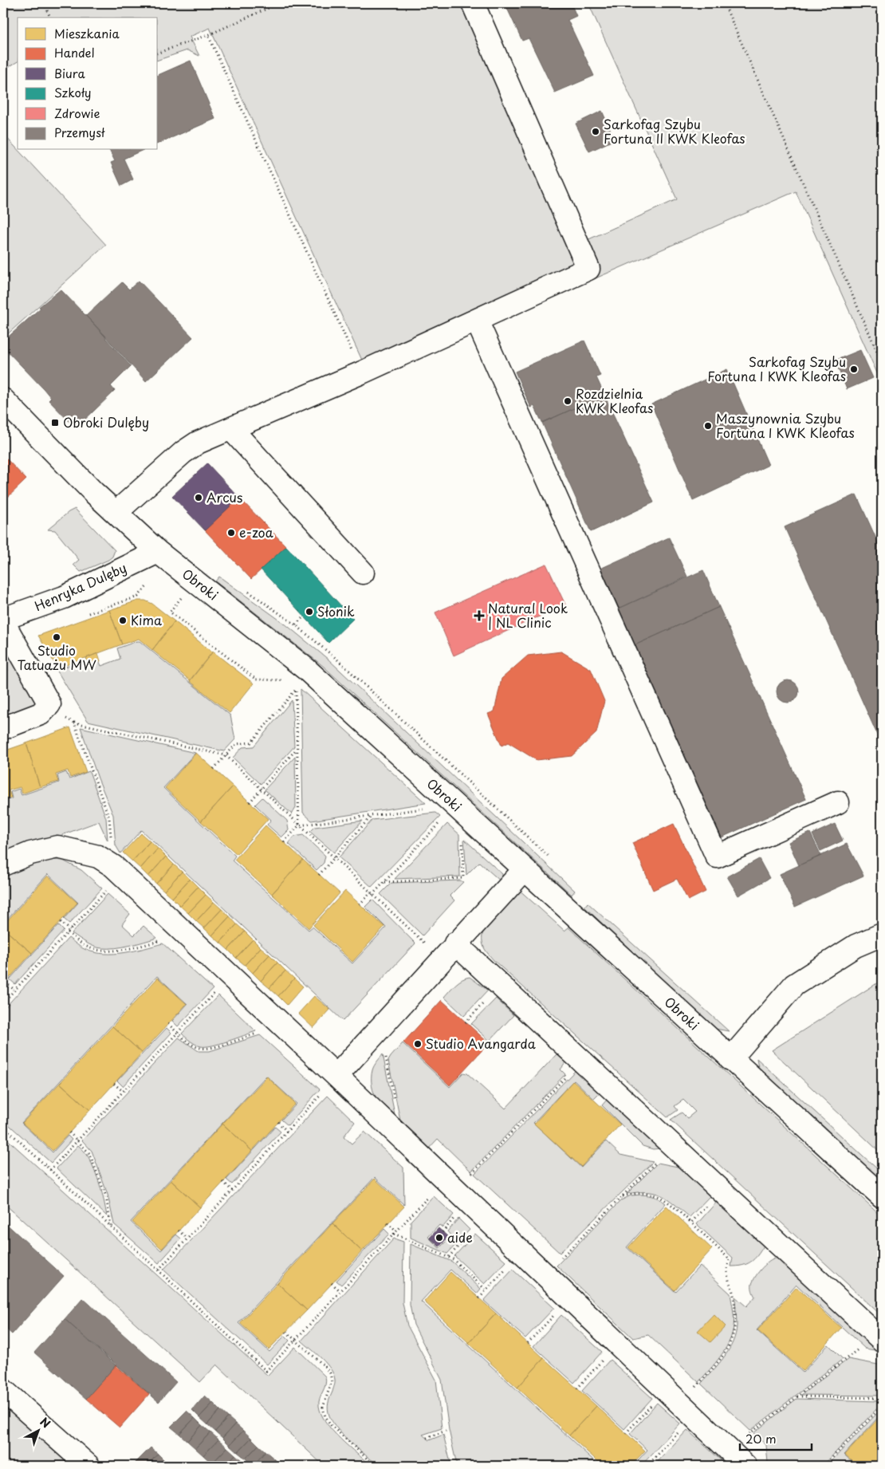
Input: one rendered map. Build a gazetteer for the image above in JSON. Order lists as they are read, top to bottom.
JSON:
{
  "streets": {
    "street": ["Obroki", "Henryka Dulęby"]
  },
  "crossings": [
    ["Obroki", "Henryka Dulęby"]
  ],
  "places": {
    "other": [
      "Sarkofag Szybu Fortuna II KWK Kleofas",
      "Sarkofag Szybu Fortuna I KWK Kleofas",
      "Rozdzielnia KWK Kleofas",
      "Maszynownia Szybu Fortuna I KWK Kleofas",
      "Arcus",
      "e-zoa",
      "Słonik",
      "Kima",
      "Studio Tatuażu MW",
      "Studio Avangarda",
      "aide"
    ],
    "transit": ["Obroki Dulęby"],
    "health": ["Natural Look | NL Clinic"]
  },
  "legend": [
    "Mieszkania",
    "Handel",
    "Biura",
    "Szkoły",
    "Zdrowie",
    "Przemysł"
  ],
  "scale_bar": "20 m",
  "north": "top right"
}
